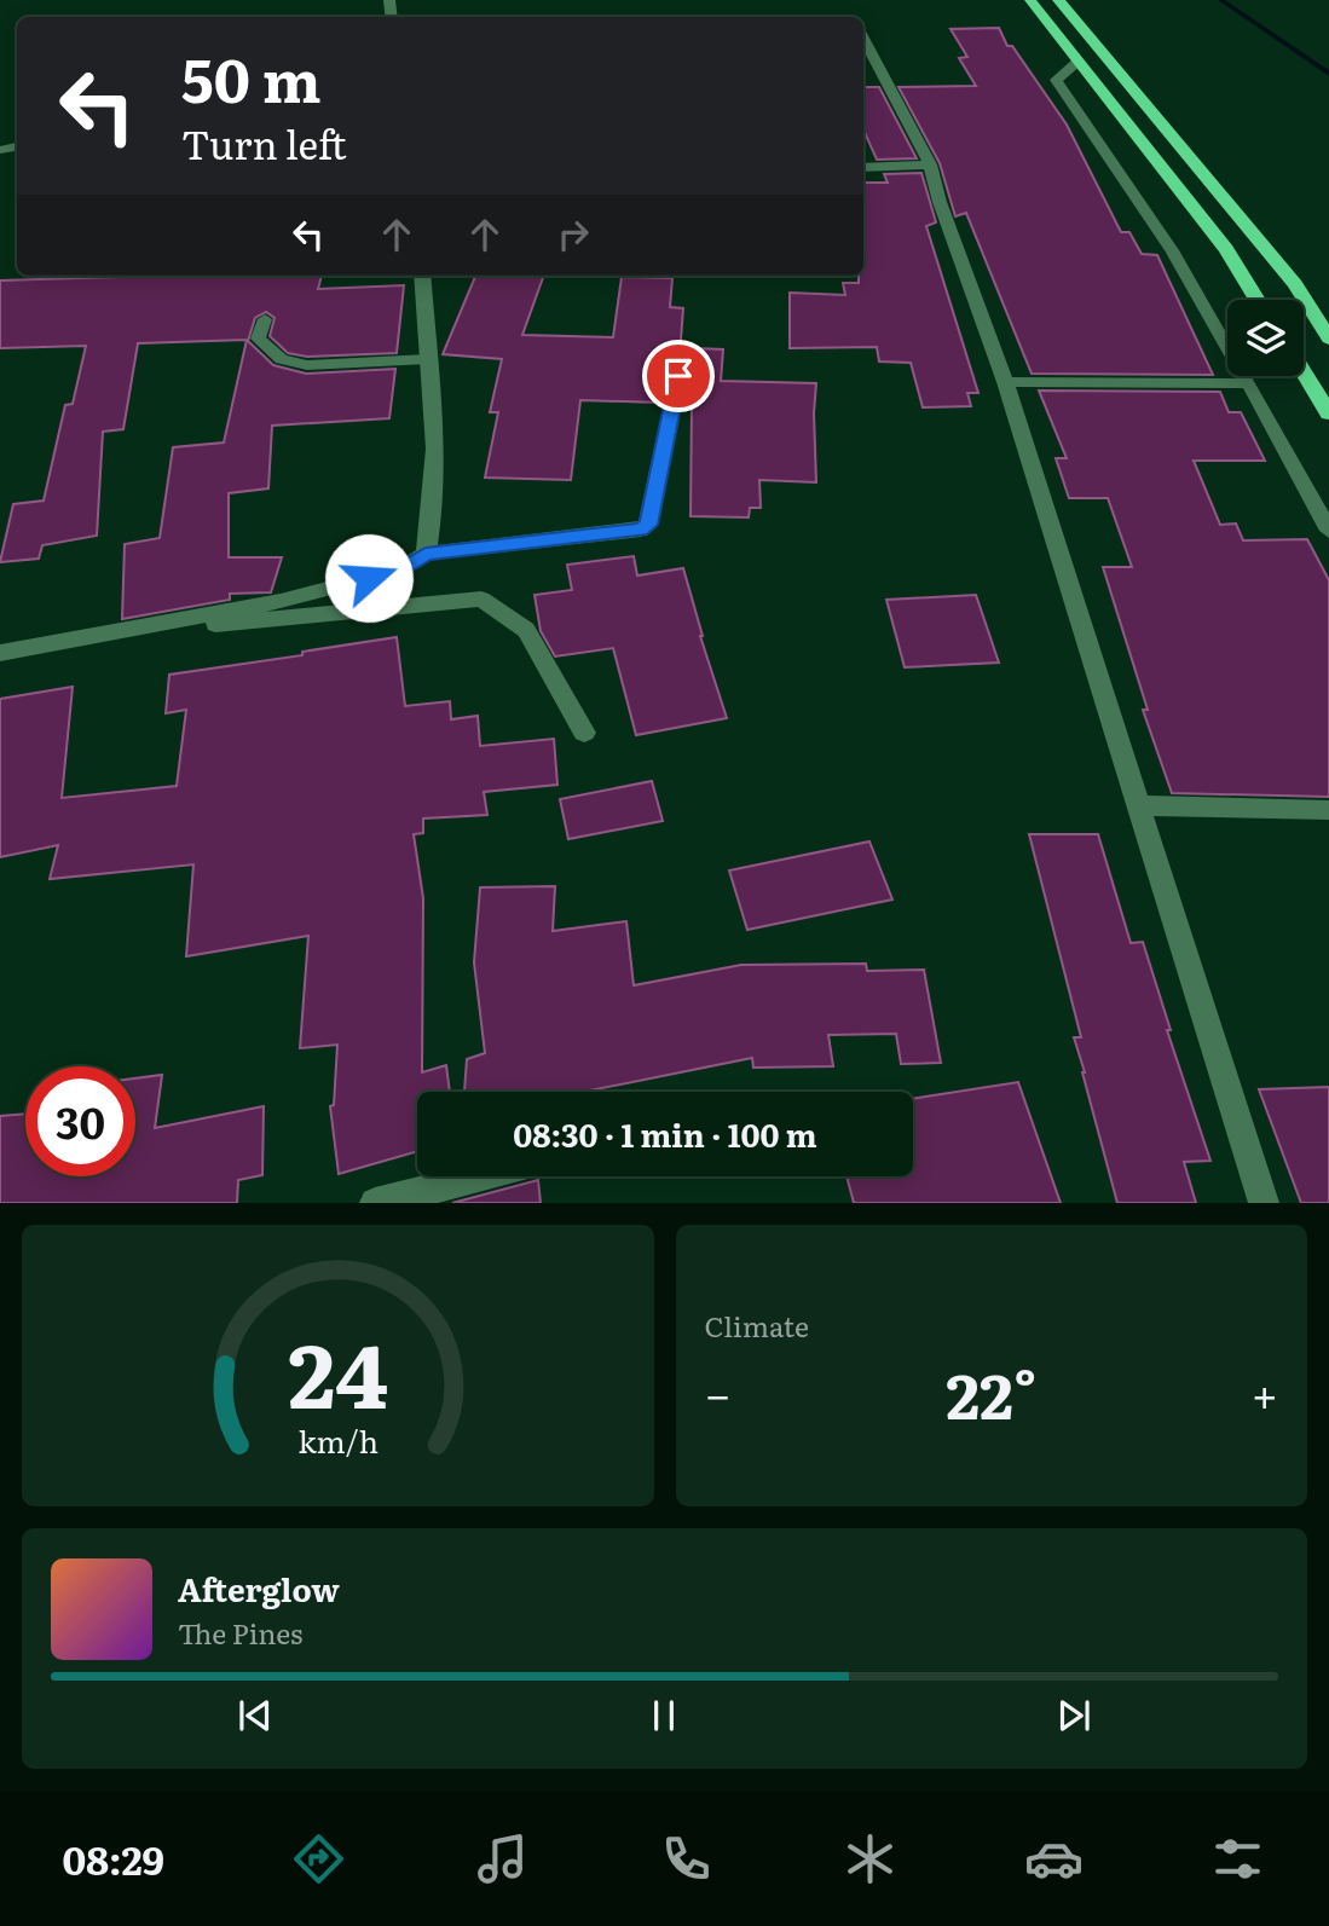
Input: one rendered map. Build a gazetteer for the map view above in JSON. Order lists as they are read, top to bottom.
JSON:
{
  "page": {
    "turn": ["50 m", "Turn left"],
    "limit": "30",
    "trip": "08:30 · 1 min · 100 m",
    "tile": "Climate",
    "heat": ["−", "22°", "+"],
    "song": ["Afterglow", "The Pines"],
    "tabs": "08:29",
    "gauge": ["24", "km/h"]
  }
}
